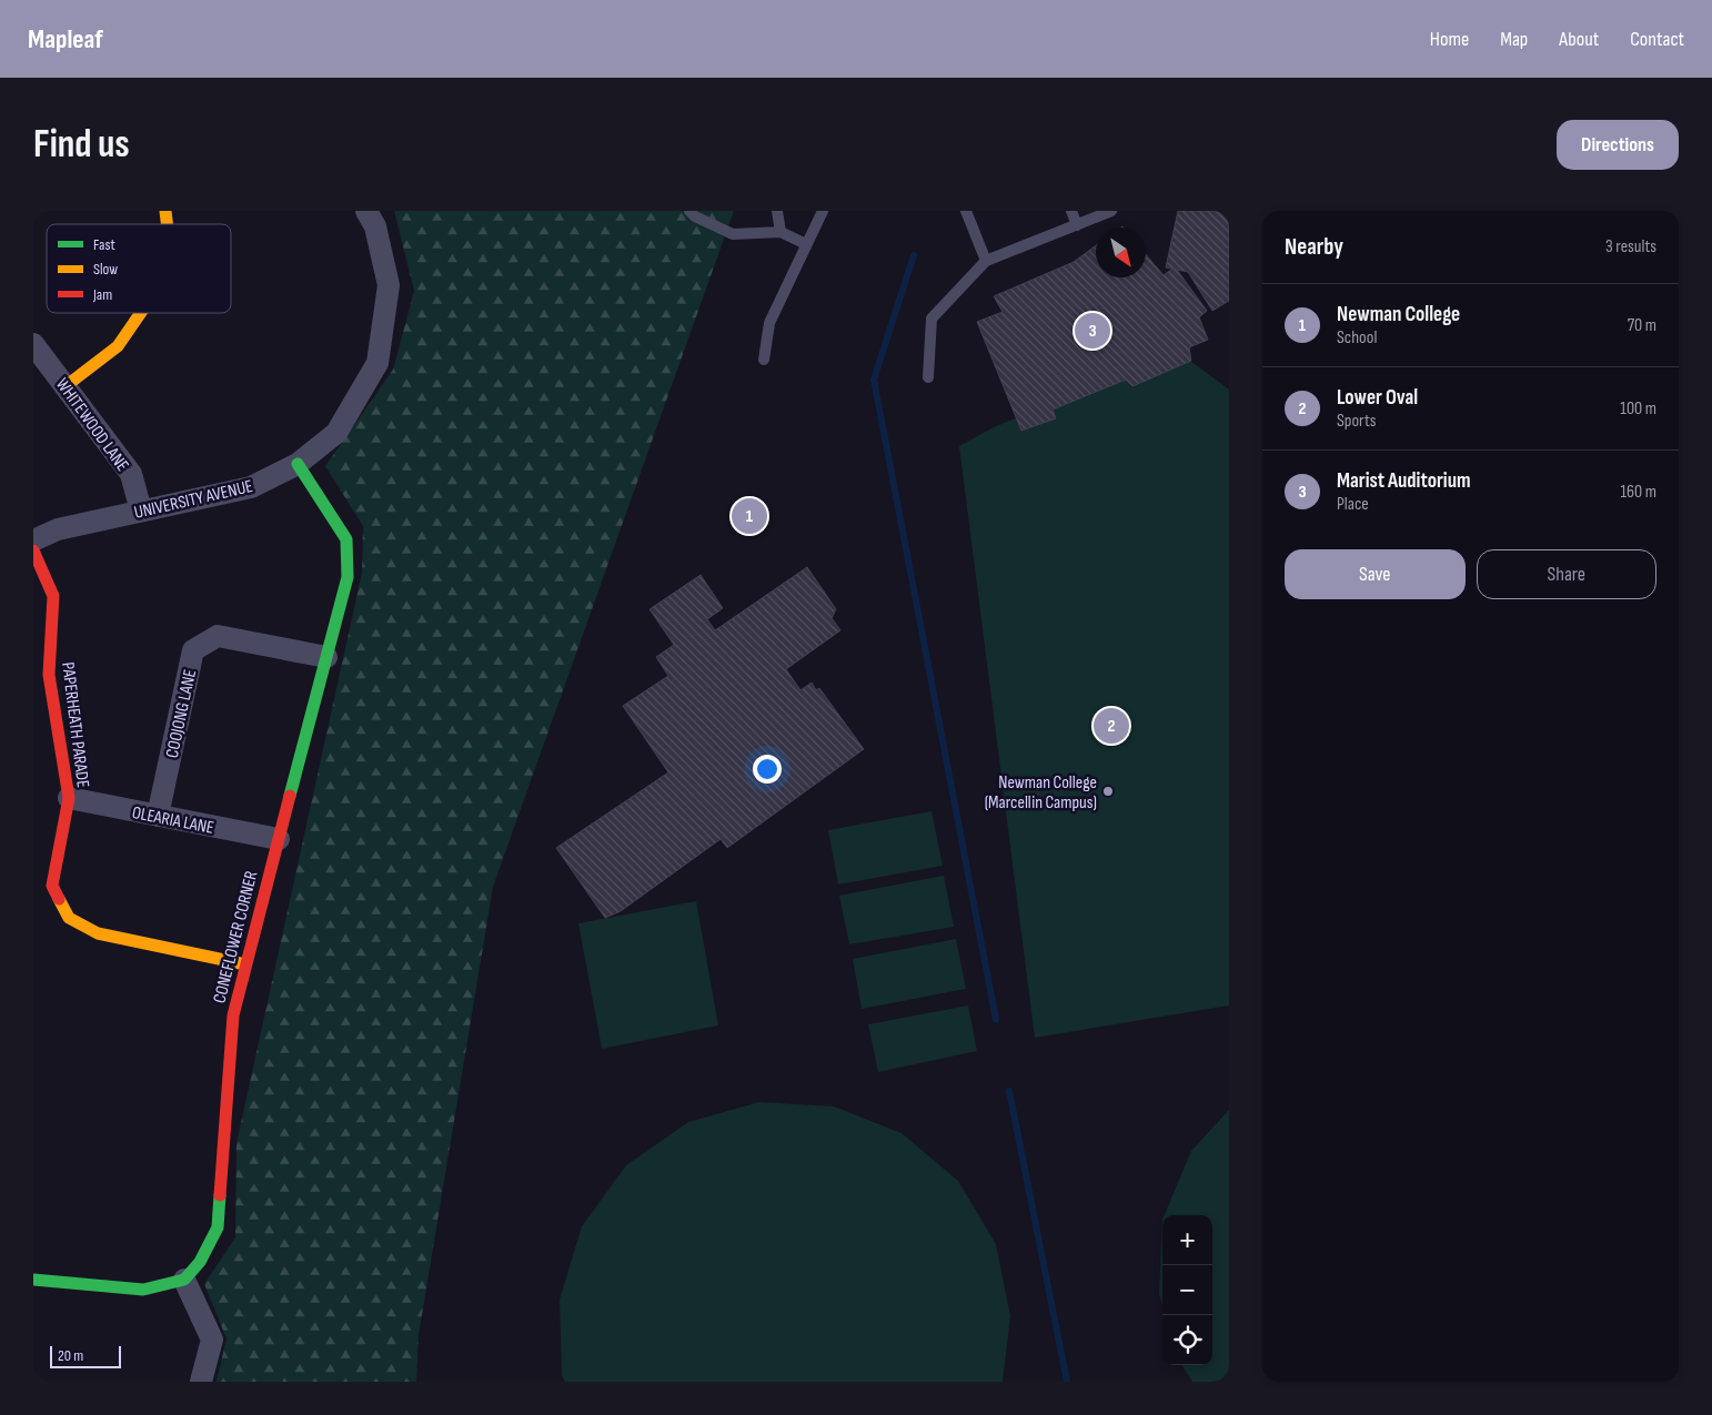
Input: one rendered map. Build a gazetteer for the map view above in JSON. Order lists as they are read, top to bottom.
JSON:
{
  "streets": {
    "street": [
      "WHITEWOOD LANE",
      "UNIVERSITY AVENUE",
      "COOJONG LANE",
      "PAPERHEATH PARADE",
      "OLEARIA LANE",
      "CONEFLOWER CORNER"
    ]
  },
  "crossings": [
    ["WHITEWOOD LANE", "UNIVERSITY AVENUE"],
    ["UNIVERSITY AVENUE", "CONEFLOWER CORNER"],
    ["COOJONG LANE", "OLEARIA LANE"],
    ["COOJONG LANE", "CONEFLOWER CORNER"],
    ["PAPERHEATH PARADE", "OLEARIA LANE"],
    ["PAPERHEATH PARADE", "CONEFLOWER CORNER"],
    ["OLEARIA LANE", "CONEFLOWER CORNER"]
  ],
  "places": ["Newman College (Marcellin Campus)"],
  "legend": ["Fast", "Slow", "Jam"],
  "scale_bar": "20 m",
  "north": "bottom right",
  "page": {
    "header": "Mapleaf",
    "nav": [
      "Home",
      "Map",
      "About",
      "Contact"
    ],
    "buttons": [
      "Directions",
      ["Save", "Share"]
    ],
    "title": "Find us",
    "heading": ["Nearby", "3 results"],
    "list": [
      {
        "mark": "1",
        "name": "Newman College",
        "note": "School",
        "value": "70 m"
      },
      {
        "mark": "2",
        "name": "Lower Oval",
        "note": "Sports",
        "value": "100 m"
      },
      {
        "mark": "3",
        "name": "Marist Auditorium",
        "note": "Place",
        "value": "160 m"
      }
    ],
    "pins": ["3", "1", "2"],
    "map_buttons": ["+", "−"],
    "scale": "20 m"
  }
}
